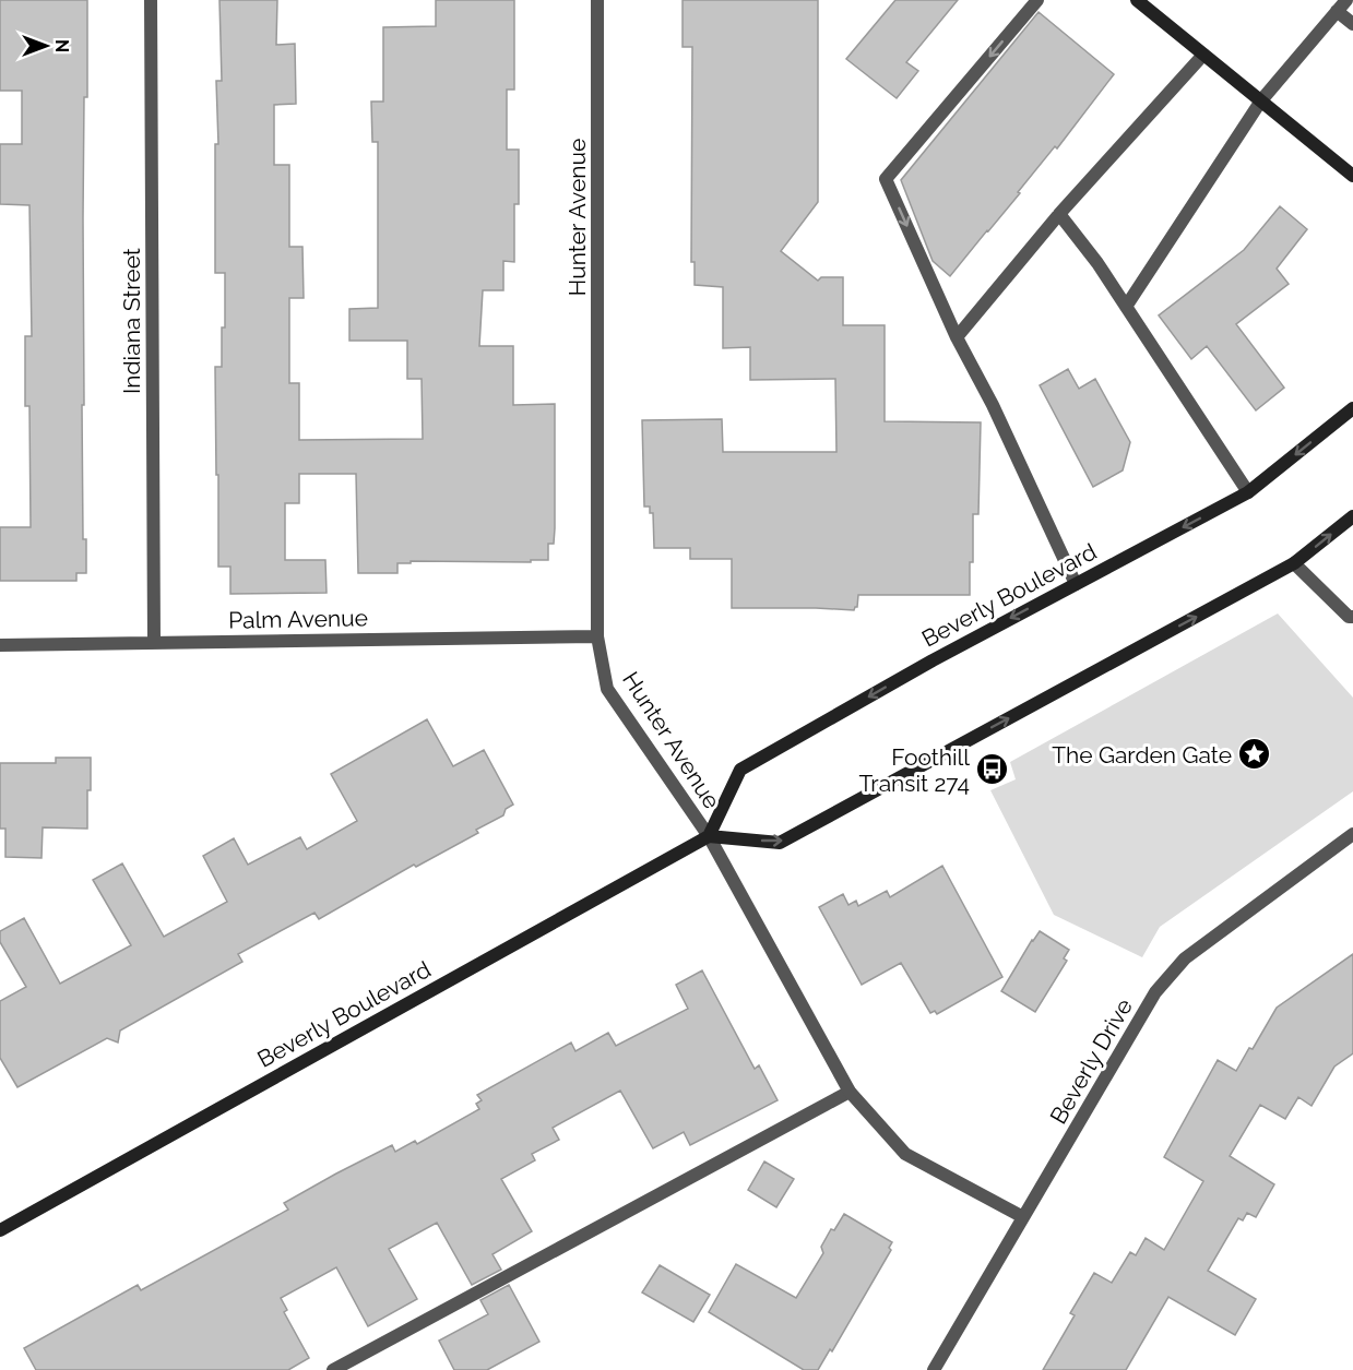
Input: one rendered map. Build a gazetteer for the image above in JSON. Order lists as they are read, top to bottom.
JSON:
{
  "streets": {
    "main road": ["Beverly Boulevard"],
    "street": [
      "Hunter Avenue",
      "Indiana Street",
      "Palm Avenue",
      "Beverly Drive"
    ]
  },
  "crossings": [
    ["Hunter Avenue", "Beverly Boulevard"],
    ["Hunter Avenue", "Palm Avenue"],
    ["Hunter Avenue", "Beverly Drive"],
    ["Indiana Street", "Palm Avenue"]
  ],
  "places": {
    "place": ["The Garden Gate"],
    "bus stop": ["Foothill Transit 274"]
  },
  "north": "right"
}
